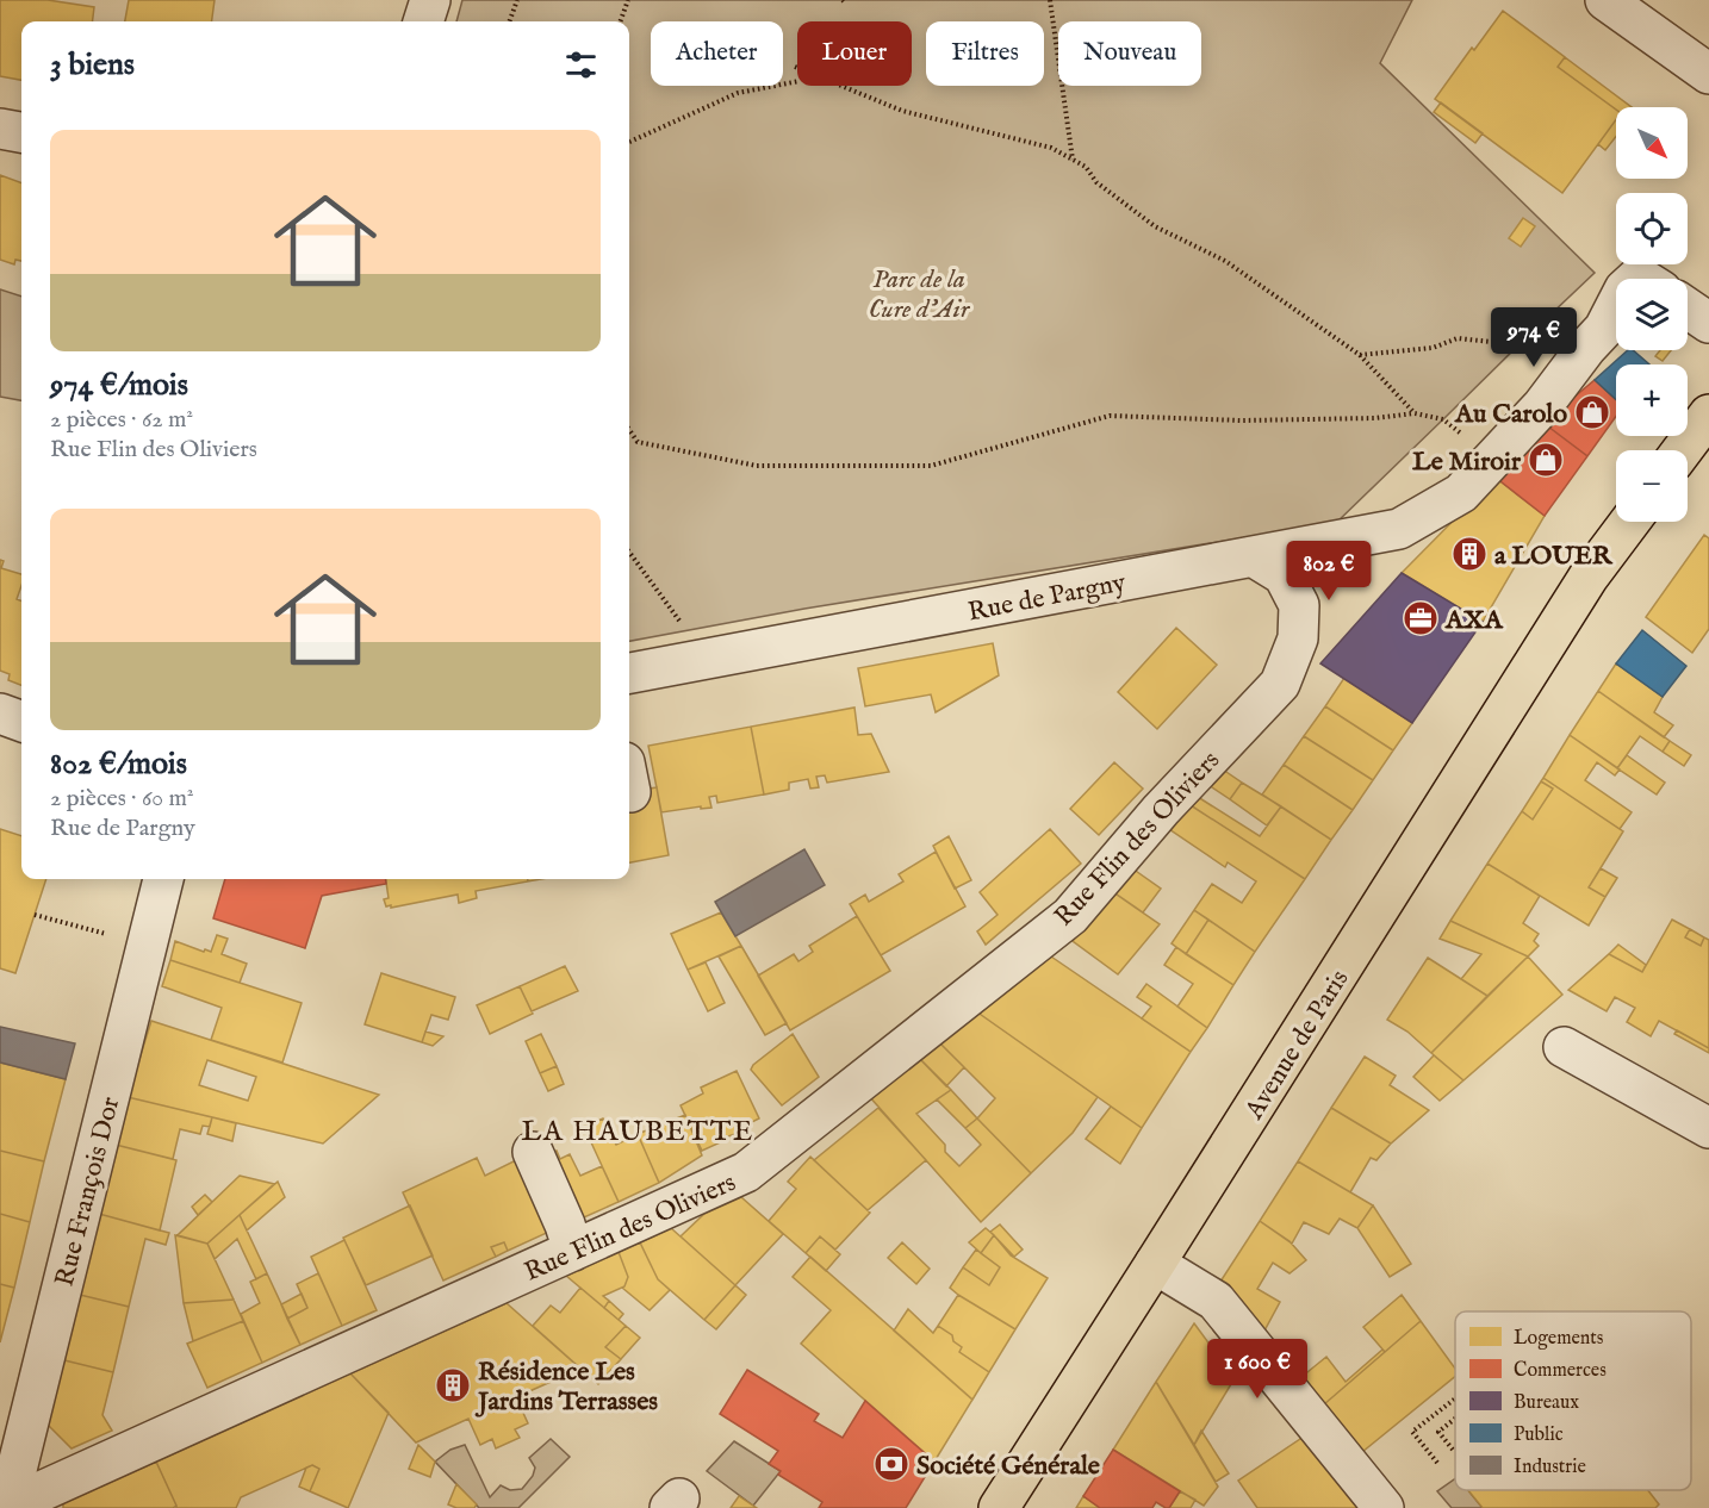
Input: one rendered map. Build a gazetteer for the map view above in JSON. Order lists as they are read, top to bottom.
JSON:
{
  "streets": {
    "main road": ["Avenue de Paris"],
    "street": ["Rue de Pargny", "Rue Flin des Oliviers", "Rue François Dor"]
  },
  "crossings": [
    ["Rue de Pargny", "Rue Flin des Oliviers"],
    ["Rue Flin des Oliviers", "Rue François Dor"]
  ],
  "districts": ["LA HAUBETTE"],
  "parks": ["Parc de la Cure d'Air"],
  "places": {
    "shop": ["Au Carolo", "Le Miroir"],
    "building": ["a LOUER", "Résidence Les Jardins Terrasses"],
    "office": ["AXA"],
    "bank": ["Société Générale"]
  },
  "legend": [
    "Logements",
    "Commerces",
    "Bureaux",
    "Public",
    "Industrie"
  ],
  "north": "bottom right",
  "page": {
    "chip": [
      "Acheter",
      "Louer",
      "Filtres",
      "Nouveau"
    ],
    "heading": "3 biens",
    "map_buttons": ["+", "−"],
    "list": [
      {
        "name": "974 €/mois",
        "note": "2 pièces · 62 m² · Rue Flin des Oliviers"
      },
      {
        "name": "802 €/mois",
        "note": "2 pièces · 60 m² · Rue de Pargny"
      }
    ],
    "price": ["974 €", "802 €", "1 600 €"]
  }
}
